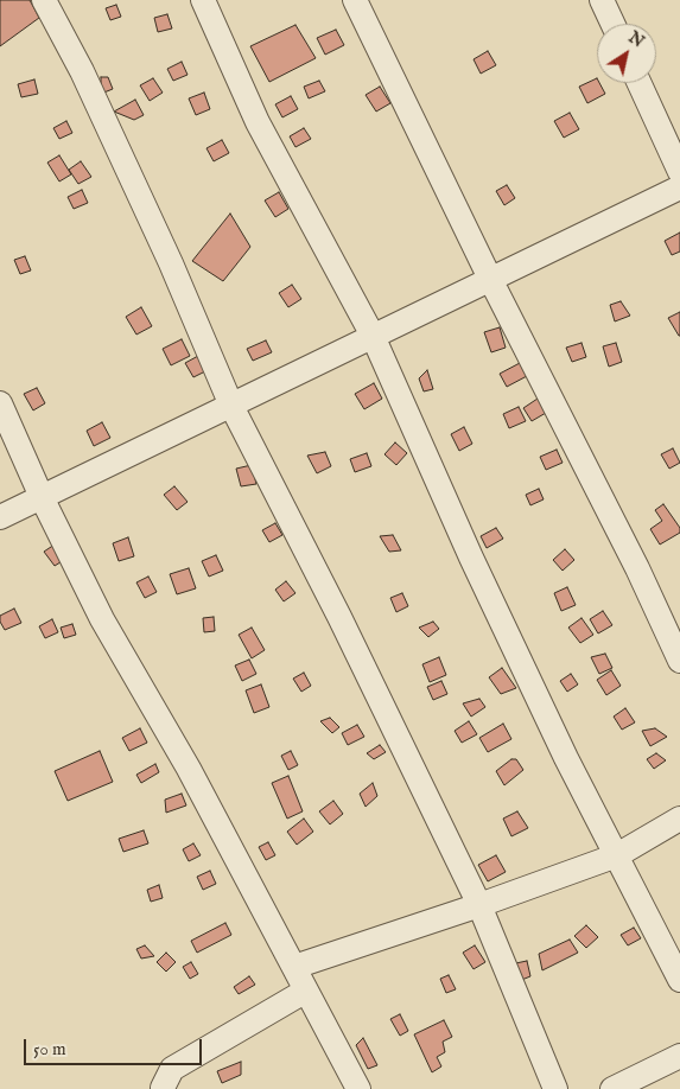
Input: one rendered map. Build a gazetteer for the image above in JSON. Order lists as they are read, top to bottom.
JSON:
{
  "scale_bar": "50 m",
  "north": "top right"
}
